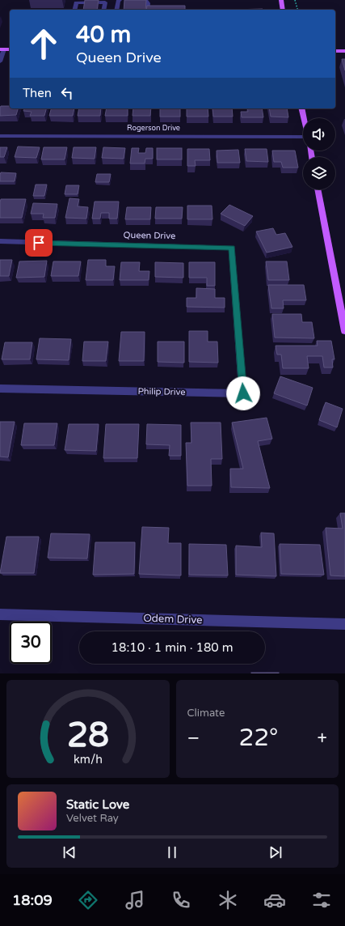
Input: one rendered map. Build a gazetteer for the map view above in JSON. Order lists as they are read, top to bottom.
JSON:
{
  "streets": {
    "street": [
      "Rogerson Drive",
      "Queen Drive",
      "Philip Drive",
      "Odem Drive"
    ]
  },
  "crossings": [
    ["Queen Drive", "Philip Drive"]
  ],
  "page": {
    "turn": ["40 m", "Queen Drive"],
    "then": "Then",
    "limit": "30",
    "trip": "18:10 · 1 min · 180 m",
    "tile": "Climate",
    "heat": ["−", "22°", "+"],
    "song": ["Static Love", "Velvet Ray"],
    "tabs": "18:09",
    "gauge": ["28", "km/h"]
  }
}
